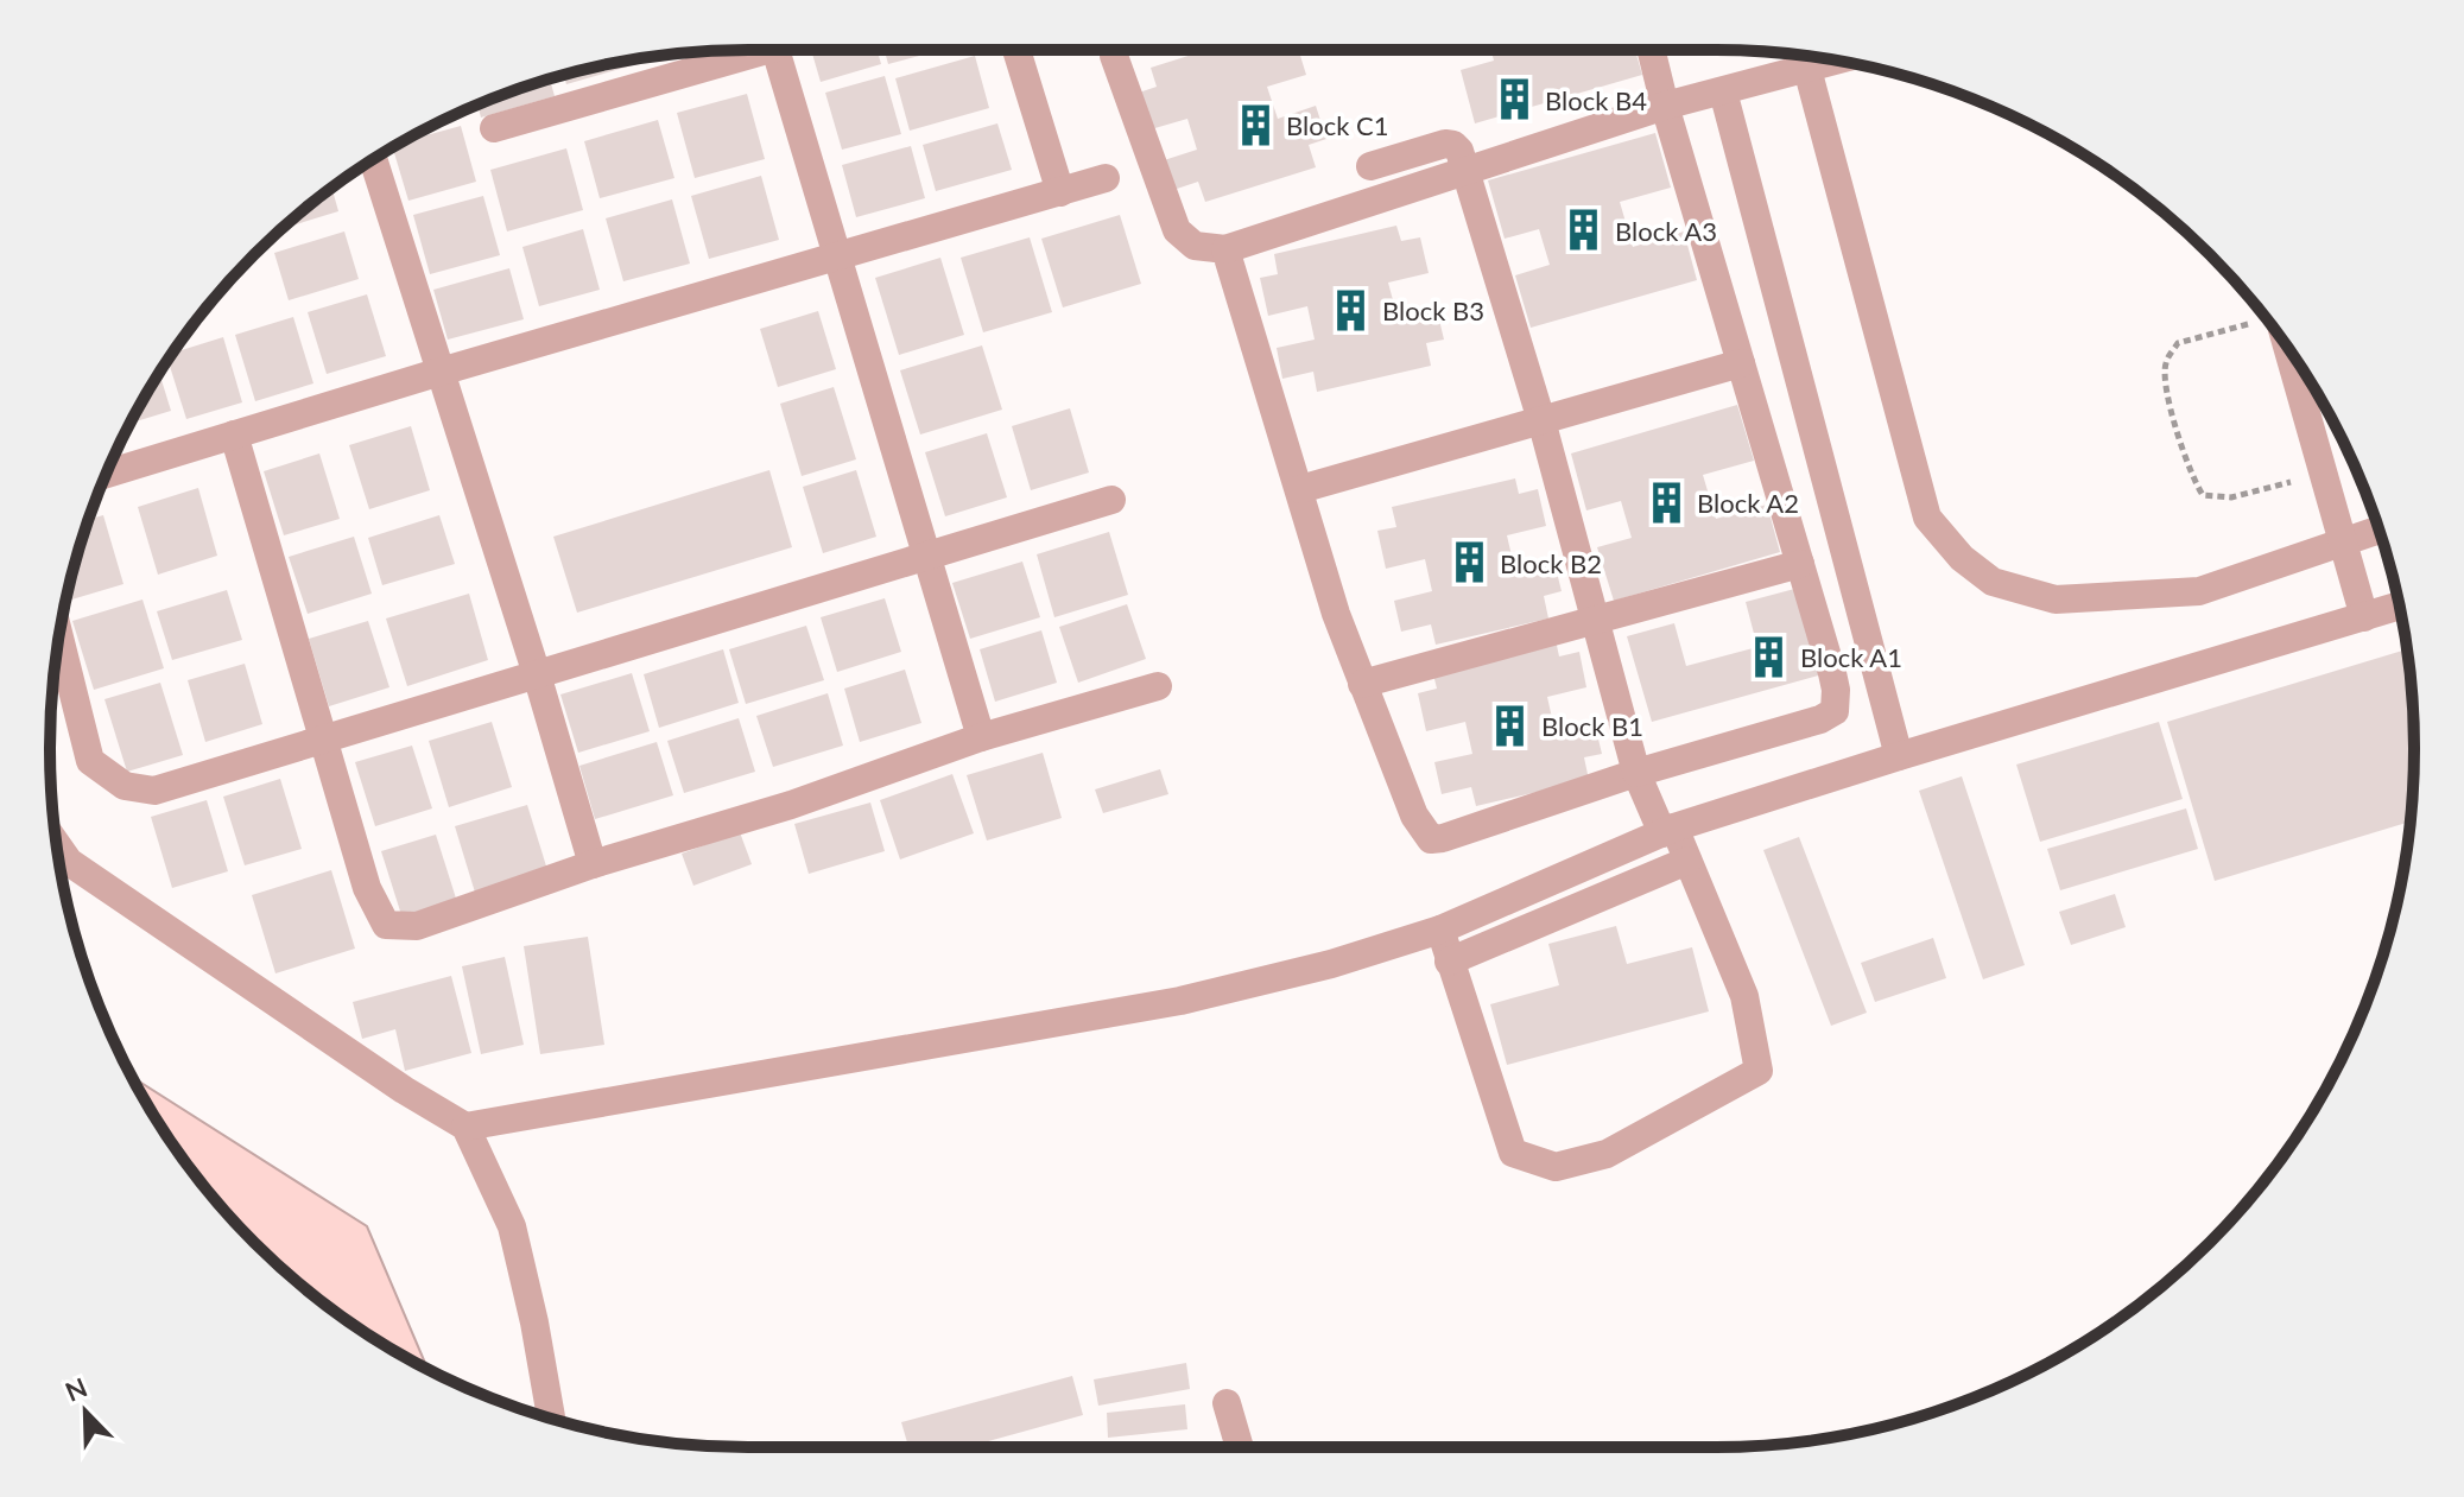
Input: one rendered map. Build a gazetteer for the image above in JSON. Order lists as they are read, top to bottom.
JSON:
{
  "places": {
    "building": [
      "Block B4",
      "Block C1",
      "Block A3",
      "Block B3",
      "Block A2",
      "Block B2",
      "Block A1",
      "Block B1"
    ]
  },
  "north": "top left"
}
